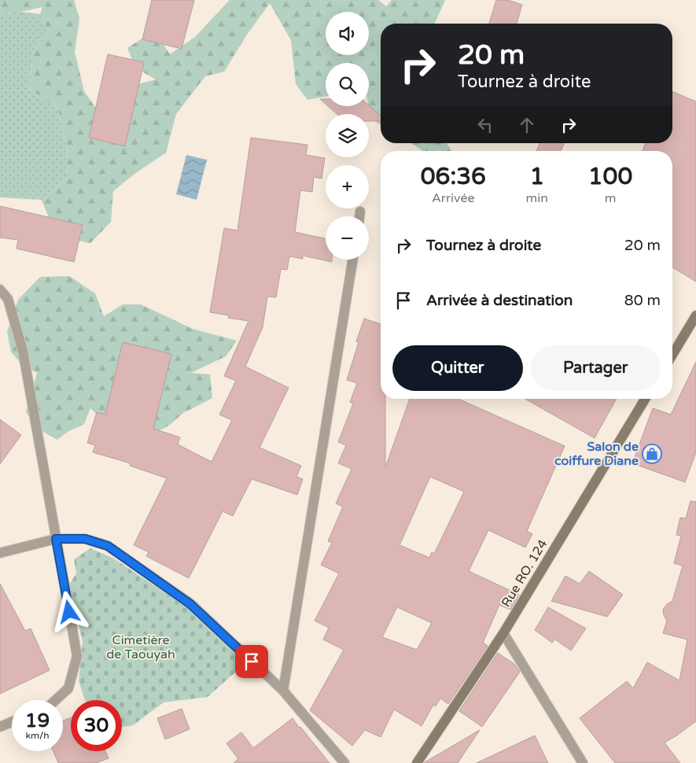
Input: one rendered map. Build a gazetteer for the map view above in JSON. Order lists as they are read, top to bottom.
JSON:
{
  "streets": {
    "street": ["Rue RO. 124"]
  },
  "parks": ["Cimetière de Taouyah"],
  "places": {
    "shop": ["Salon de coiffure Diane"]
  },
  "page": {
    "map_buttons": ["+", "−"],
    "turn": ["20 m", "Tournez à droite"],
    "eta": [
      "06:36",
      "Arrivée",
      "1",
      "min",
      "100",
      "m"
    ],
    "list": [
      {
        "name": "Tournez à droite",
        "value": "20 m"
      },
      {
        "name": "Arrivée à destination",
        "value": "80 m"
      }
    ],
    "buttons": ["Quitter", "Partager"],
    "speed": "19 km/h",
    "limit": "30"
  }
}
